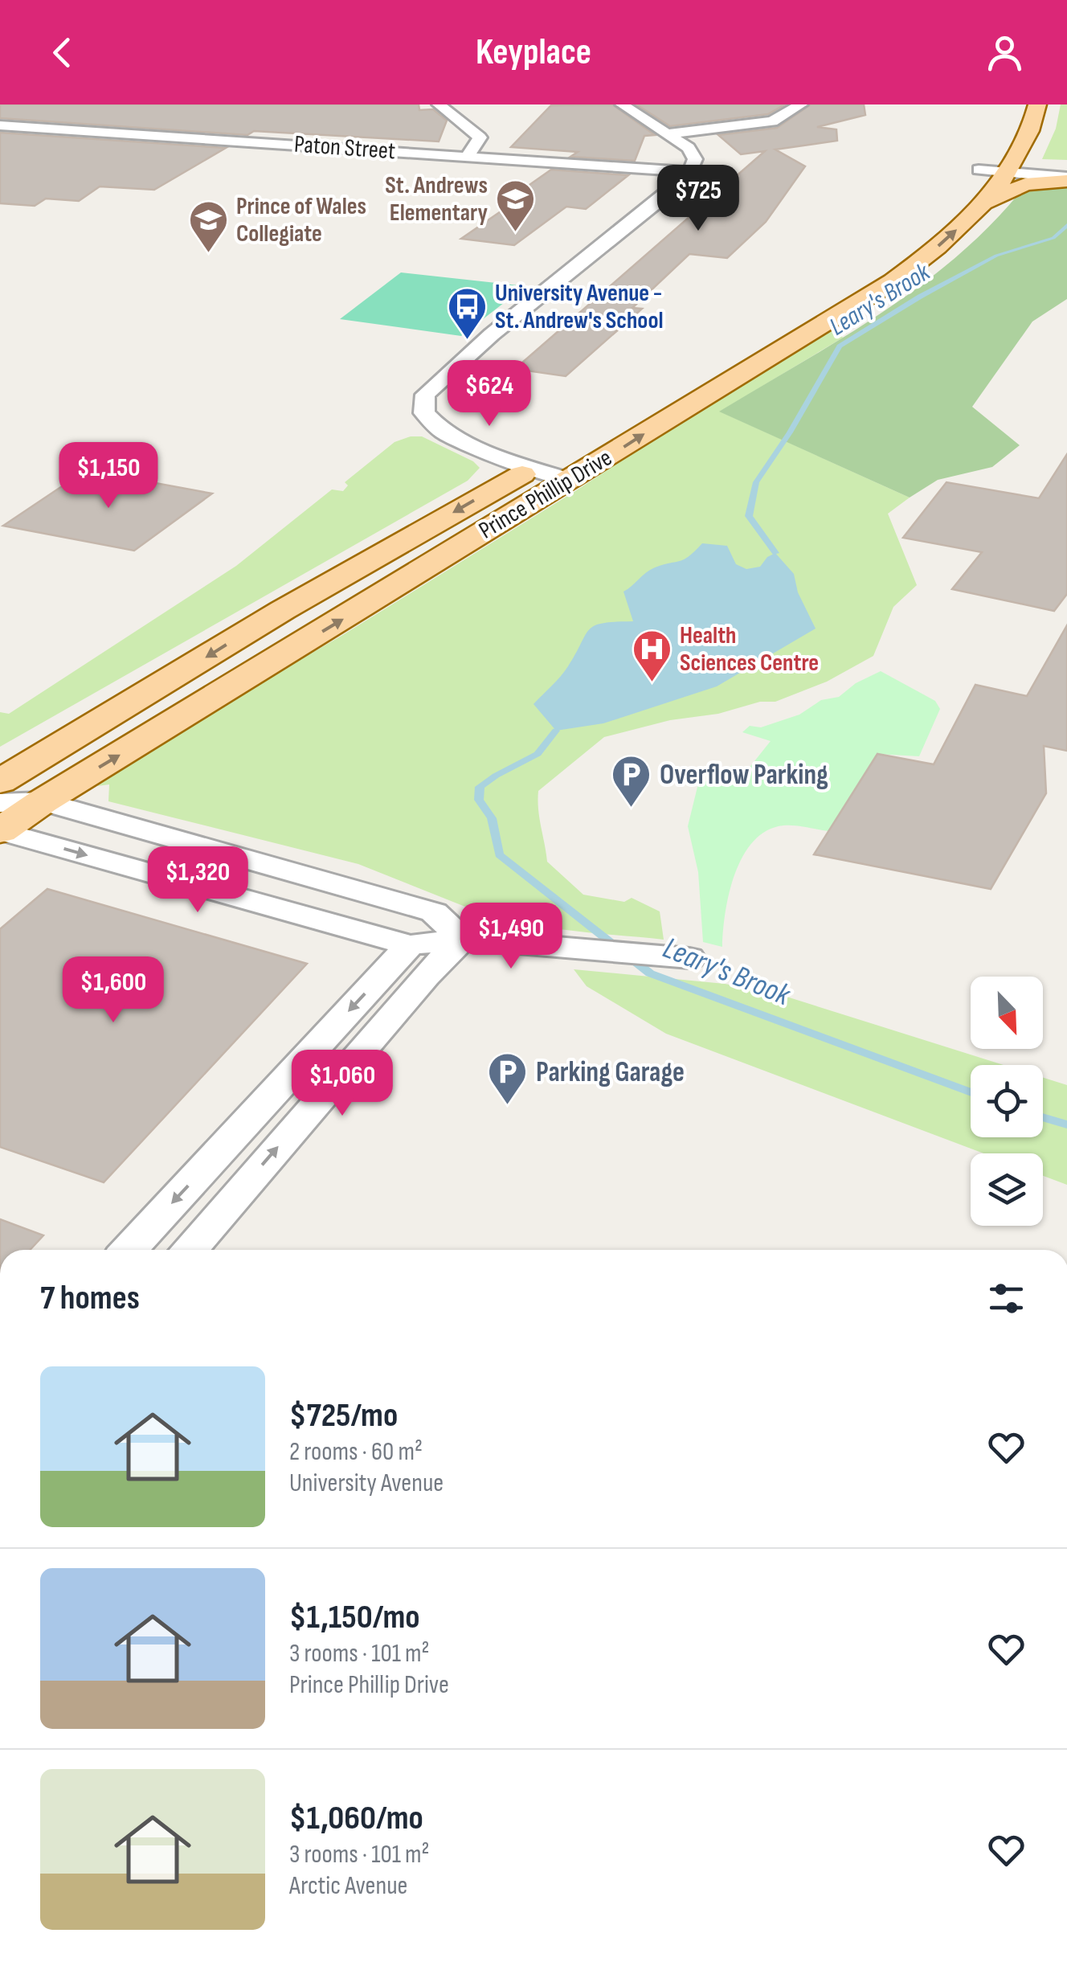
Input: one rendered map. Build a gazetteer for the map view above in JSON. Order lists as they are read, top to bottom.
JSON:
{
  "streets": {
    "main road": ["Prince Phillip Drive"],
    "street": ["Paton Street"]
  },
  "water": ["Leary's Brook"],
  "places": {
    "school or university": ["St. Andrews Elementary", "Prince of Wales Collegiate"],
    "bus stop": ["University Avenue - St. Andrew's School"],
    "hospital": ["Health Sciences Centre"],
    "parking": ["Overflow Parking", "Parking Garage"]
  },
  "north": "bottom right",
  "page": {
    "header": "Keyplace",
    "price": [
      "$725",
      "$624",
      "$1,150",
      "$1,320",
      "$1,490",
      "$1,600",
      "$1,060"
    ],
    "heading": "7 homes",
    "list": [
      {
        "name": "$725/mo",
        "note": "2 rooms · 60 m² · University Avenue"
      },
      {
        "name": "$1,150/mo",
        "note": "3 rooms · 101 m² · Prince Phillip Drive"
      },
      {
        "name": "$1,060/mo",
        "note": "3 rooms · 101 m² · Arctic Avenue"
      }
    ]
  }
}
